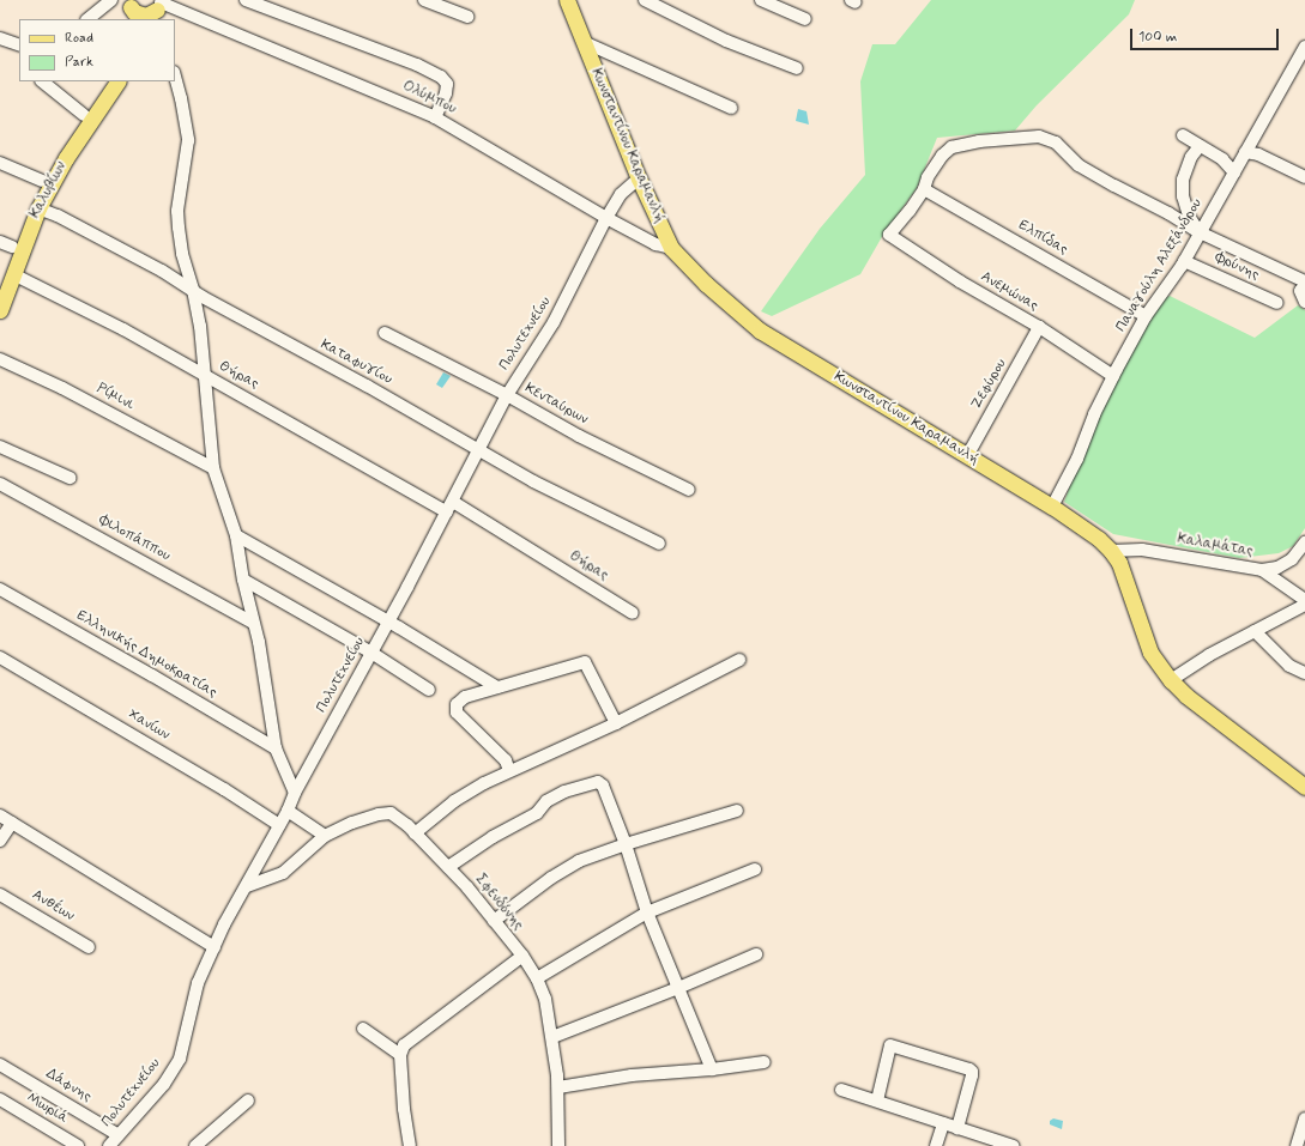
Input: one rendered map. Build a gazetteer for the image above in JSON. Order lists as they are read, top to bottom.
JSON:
{
  "streets": {
    "main road": ["Κωνσταντίνου Καραμανλή", "Καλυβίων"],
    "street": [
      "Ολύμπου",
      "Ελπίδας",
      "Παναγούλη Αλεξάνδρου",
      "Φρύνης",
      "Ανεμώνας",
      "Πολυτεχνείου",
      "Καταφυγίου",
      "Θήρας",
      "Ζεφύρου",
      "Ρίμινι",
      "Κενταύρων",
      "Φιλοπάππου",
      "Καλαμάτας",
      "Ελληνικής Δημοκρατίας",
      "Χανίων",
      "Σφενδόνης",
      "Ανθέων",
      "Δάφνης",
      "Μωριά"
    ]
  },
  "crossings": [
    ["Ολύμπου", "Κωνσταντίνου Καραμανλή"],
    ["Ολύμπου", "Πολυτεχνείου"],
    ["Κωνσταντίνου Καραμανλή", "Παναγούλη Αλεξάνδρου"],
    ["Κωνσταντίνου Καραμανλή", "Πολυτεχνείου"],
    ["Κωνσταντίνου Καραμανλή", "Ζεφύρου"],
    ["Κωνσταντίνου Καραμανλή", "Καλαμάτας"],
    ["Καλυβίων", "Καταφυγίου"],
    ["Καλυβίων", "Θήρας"],
    ["Ελπίδας", "Παναγούλη Αλεξάνδρου"],
    ["Ελπίδας", "Ανεμώνας"],
    ["Παναγούλη Αλεξάνδρου", "Φρύνης"],
    ["Παναγούλη Αλεξάνδρου", "Ανεμώνας"],
    ["Ανεμώνας", "Ζεφύρου"],
    ["Πολυτεχνείου", "Καταφυγίου"],
    ["Πολυτεχνείου", "Θήρας"],
    ["Πολυτεχνείου", "Κενταύρων"],
    ["Πολυτεχνείου", "Χανίων"],
    ["Πολυτεχνείου", "Δάφνης"]
  ],
  "legend": ["Road", "Park"],
  "scale_bar": "100 m"
}
